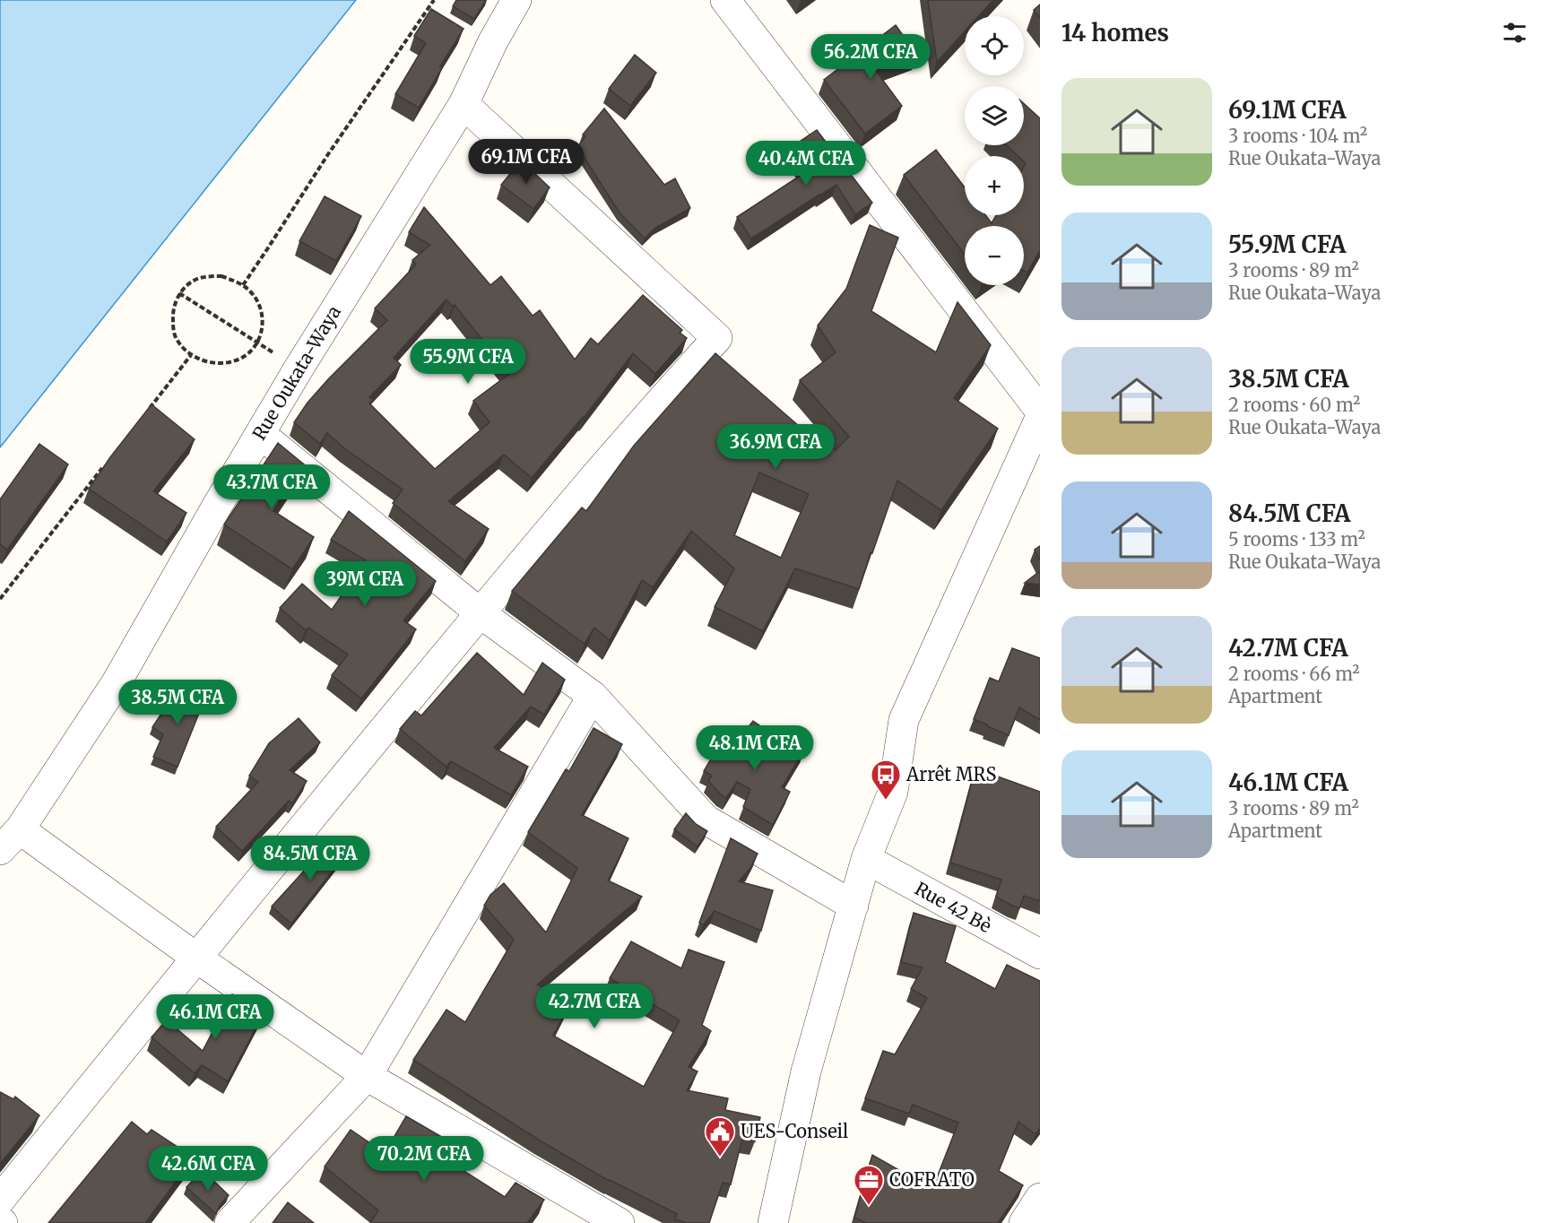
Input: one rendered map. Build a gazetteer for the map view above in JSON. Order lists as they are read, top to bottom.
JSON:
{
  "streets": {
    "street": ["Rue Oukata-Waya", "Rue 42 Bè"]
  },
  "places": {
    "bus stop": ["Arrêt MRS"],
    "public building": ["UES-Conseil"],
    "office": ["COFRATO"]
  },
  "page": {
    "heading": "14 homes",
    "map_buttons": ["+", "−"],
    "price": [
      "56.2M CFA",
      "69.1M CFA",
      "40.4M CFA",
      "55.9M CFA",
      "36.9M CFA",
      "43.7M CFA",
      "39M CFA",
      "38.5M CFA",
      "48.1M CFA",
      "84.5M CFA",
      "42.7M CFA",
      "46.1M CFA",
      "70.2M CFA",
      "42.6M CFA"
    ],
    "list": [
      {
        "name": "69.1M CFA",
        "note": "3 rooms · 104 m² · Rue Oukata-Waya"
      },
      {
        "name": "55.9M CFA",
        "note": "3 rooms · 89 m² · Rue Oukata-Waya"
      },
      {
        "name": "38.5M CFA",
        "note": "2 rooms · 60 m² · Rue Oukata-Waya"
      },
      {
        "name": "84.5M CFA",
        "note": "5 rooms · 133 m² · Rue Oukata-Waya"
      },
      {
        "name": "42.7M CFA",
        "note": "2 rooms · 66 m² · Apartment"
      },
      {
        "name": "46.1M CFA",
        "note": "3 rooms · 89 m² · Apartment"
      }
    ]
  }
}
